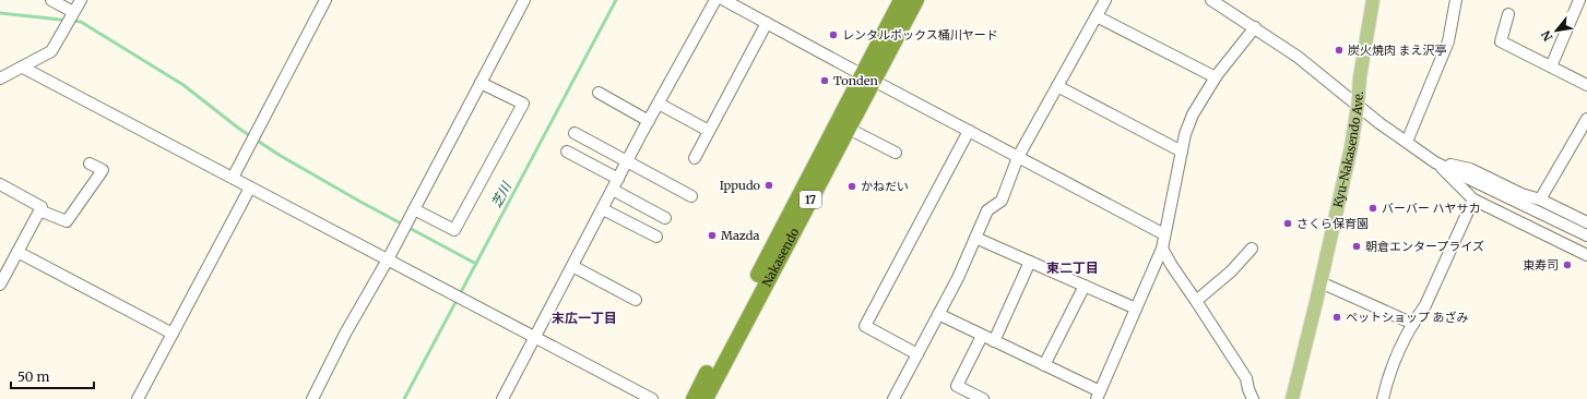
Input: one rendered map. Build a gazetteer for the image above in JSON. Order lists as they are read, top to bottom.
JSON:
{
  "streets": {
    "highway": ["17", "Nakasendo"],
    "main road": ["Kyu-Nakasendo Ave."]
  },
  "districts": ["東二丁目", "末広一丁目"],
  "water": ["芝川"],
  "places": [
    "レンタルボックス桶川ヤード",
    "炭火焼肉 まえ沢亭",
    "Tonden",
    "Ippudo",
    "かねだい",
    "バーバー ハヤサカ",
    "さくら保育園",
    "Mazda",
    "朝倉エンタープライズ",
    "東寿司",
    "ペットショップ あざみ"
  ],
  "scale_bar": "50 m",
  "north": "bottom left"
}
